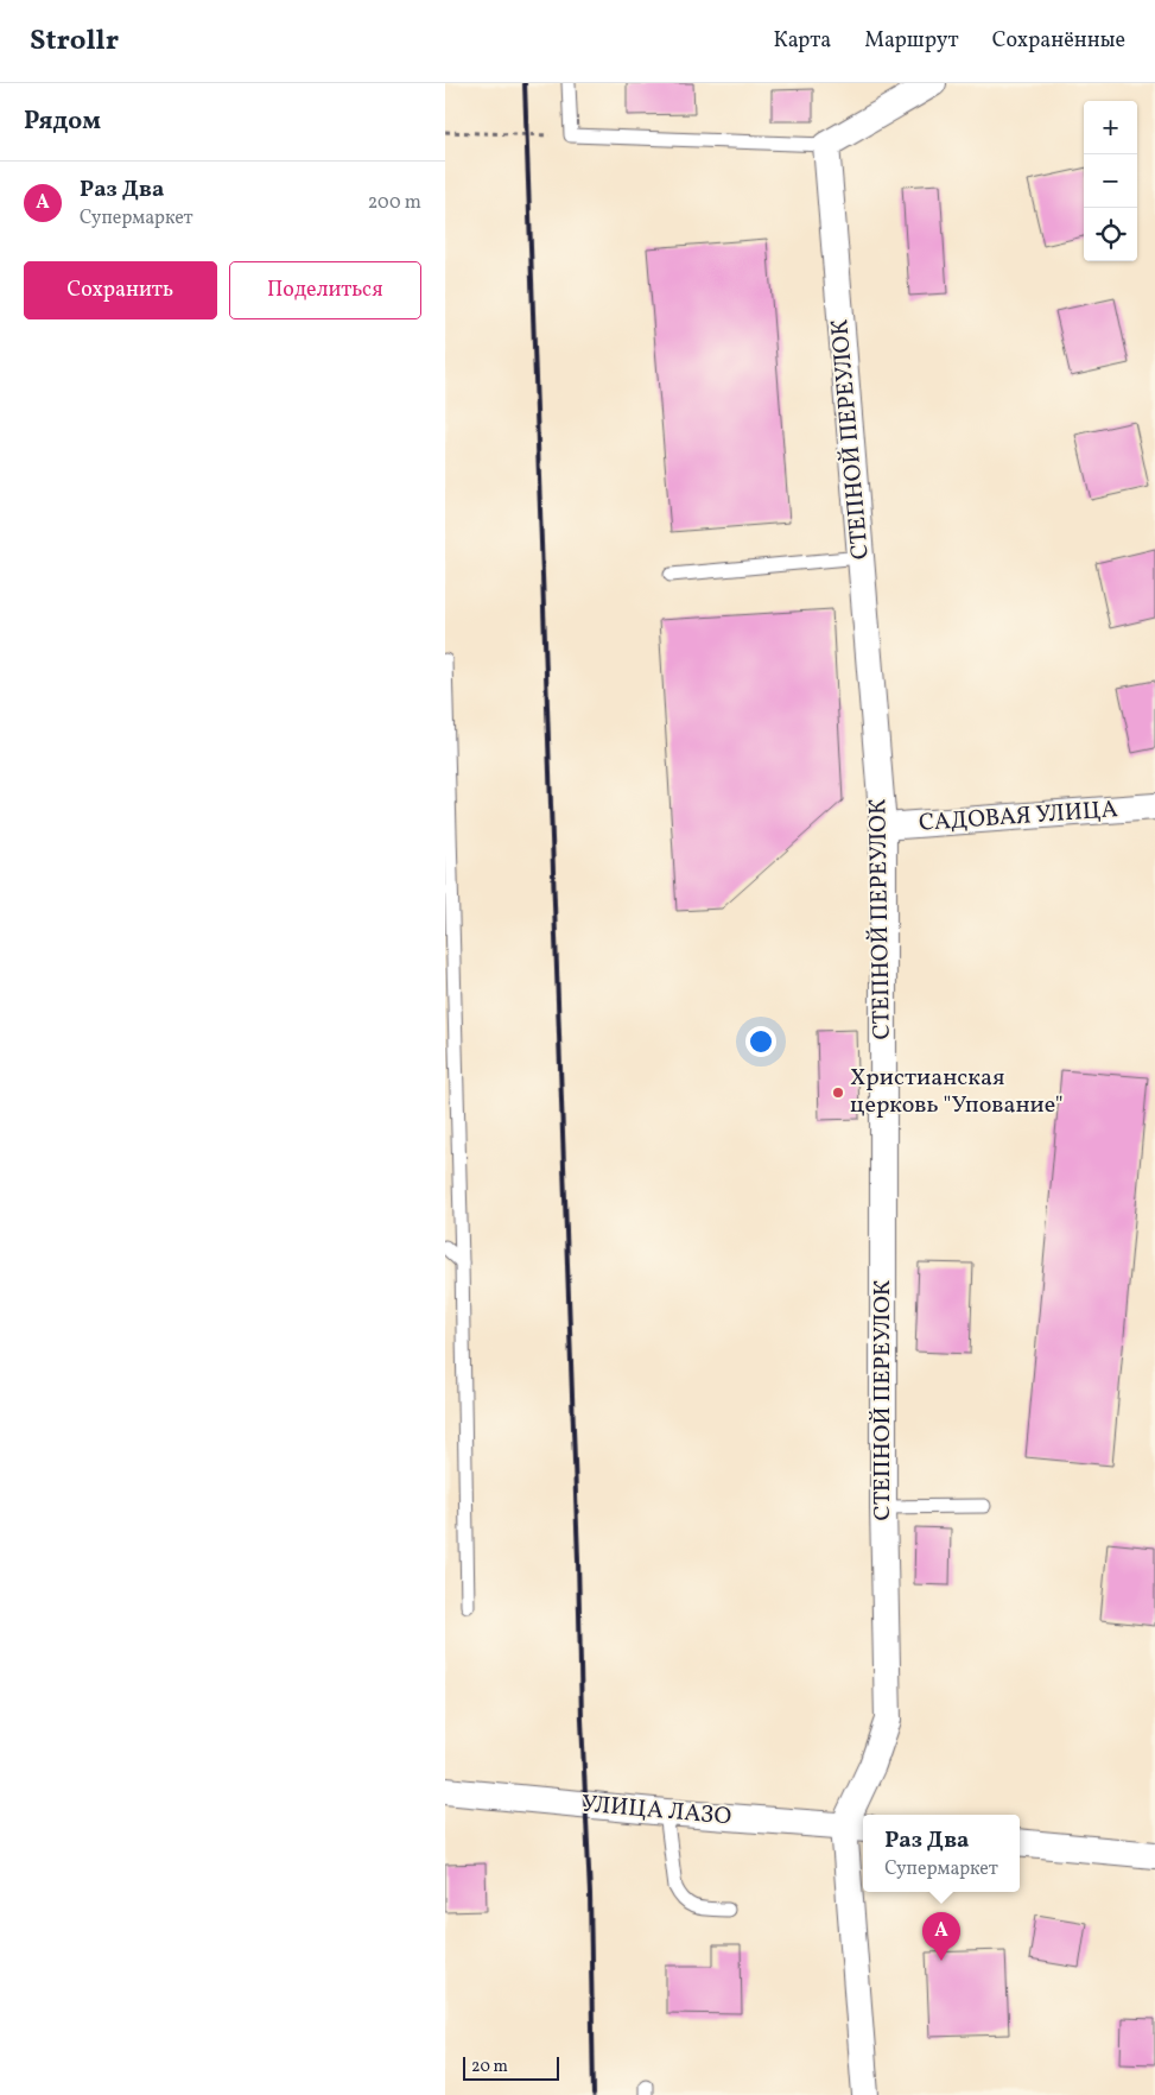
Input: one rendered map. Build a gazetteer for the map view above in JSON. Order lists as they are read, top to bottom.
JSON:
{
  "streets": {
    "street": ["СТЕПНОЙ ПЕРЕУЛОК", "САДОВАЯ УЛИЦА", "УЛИЦА ЛАЗО"]
  },
  "crossings": [
    ["СТЕПНОЙ ПЕРЕУЛОК", "САДОВАЯ УЛИЦА"],
    ["СТЕПНОЙ ПЕРЕУЛОК", "УЛИЦА ЛАЗО"]
  ],
  "places": ["Христианская церковь \"Упование\""],
  "scale_bar": "20 m",
  "page": {
    "header": "Strollr",
    "nav": ["Карта", "Маршрут", "Сохранённые"],
    "heading": "Рядом",
    "map_buttons": ["+", "−"],
    "list": [
      {
        "mark": "A",
        "name": "Раз Два",
        "note": "Супермаркет",
        "value": "200 m"
      }
    ],
    "buttons": ["Сохранить", "Поделиться"],
    "popup": ["Раз Два", "Супермаркет"],
    "pins": "A",
    "scale": "20 m"
  }
}
